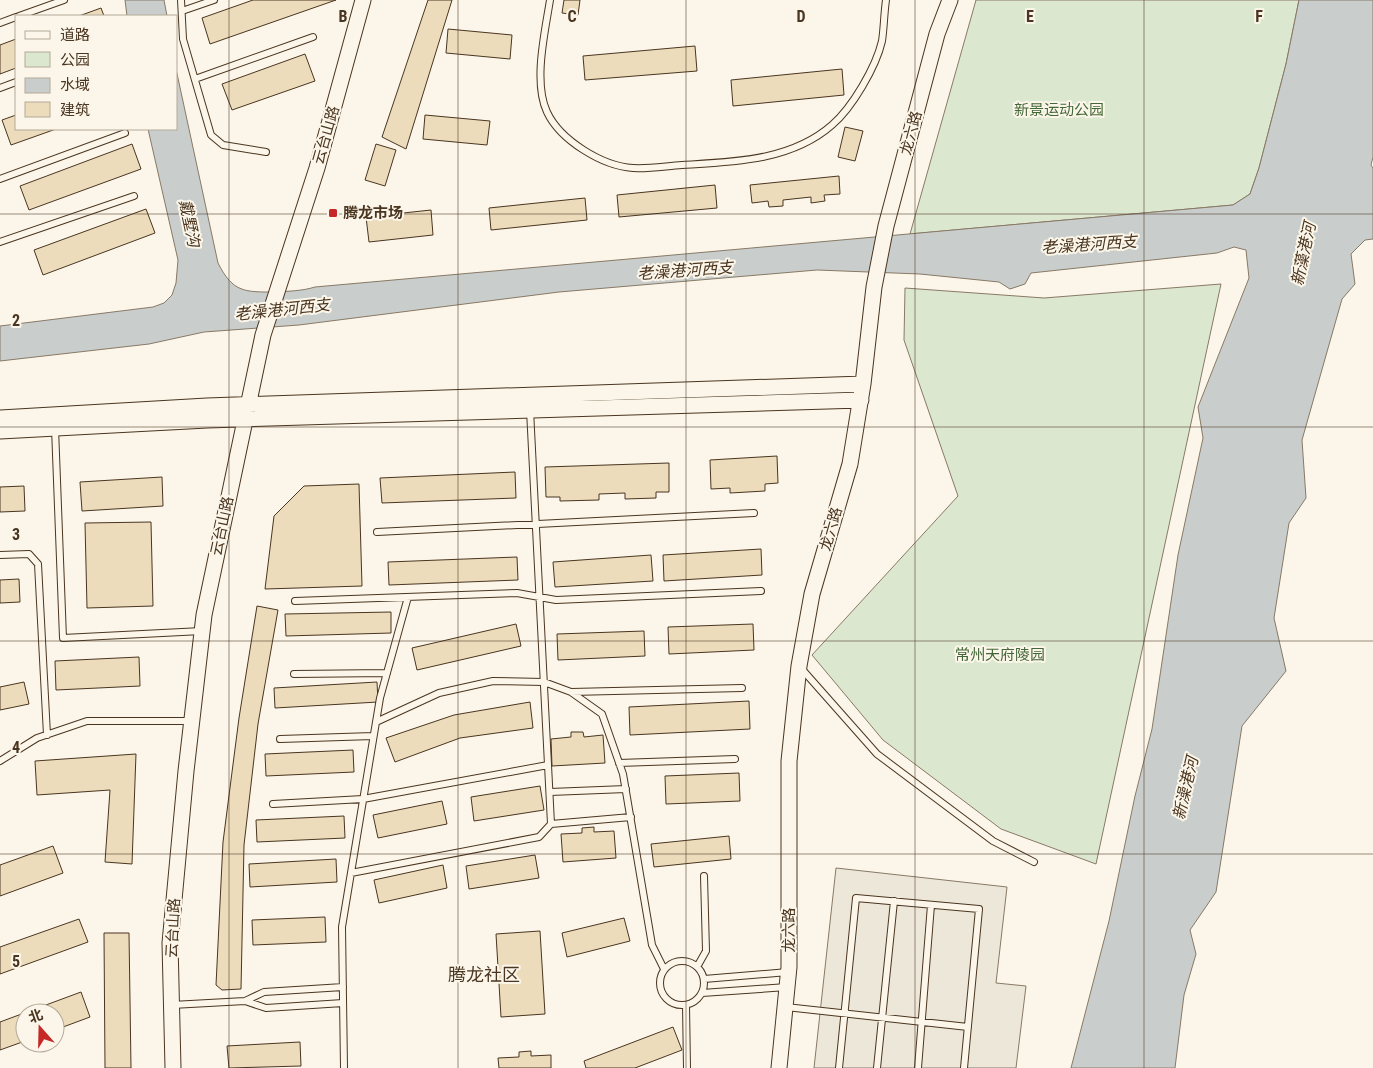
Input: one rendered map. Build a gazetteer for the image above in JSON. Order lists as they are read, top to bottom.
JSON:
{
  "streets": {
    "street": ["龙六路", "云台山路"]
  },
  "districts": ["腾龙社区"],
  "water": [
    "戴墅沟",
    "老澡港河西支",
    "新藻港河",
    "新澡港河"
  ],
  "parks": ["新景运动公园", "常州天府陵园"],
  "places": {
    "transit": ["腾龙市场"]
  },
  "legend": [
    "道路",
    "公园",
    "水域",
    "建筑"
  ],
  "north": "top",
  "grid": {
    "columns": [
      "B",
      "C",
      "D",
      "E",
      "F"
    ],
    "rows": [
      "2",
      "3",
      "4",
      "5"
    ]
  }
}
